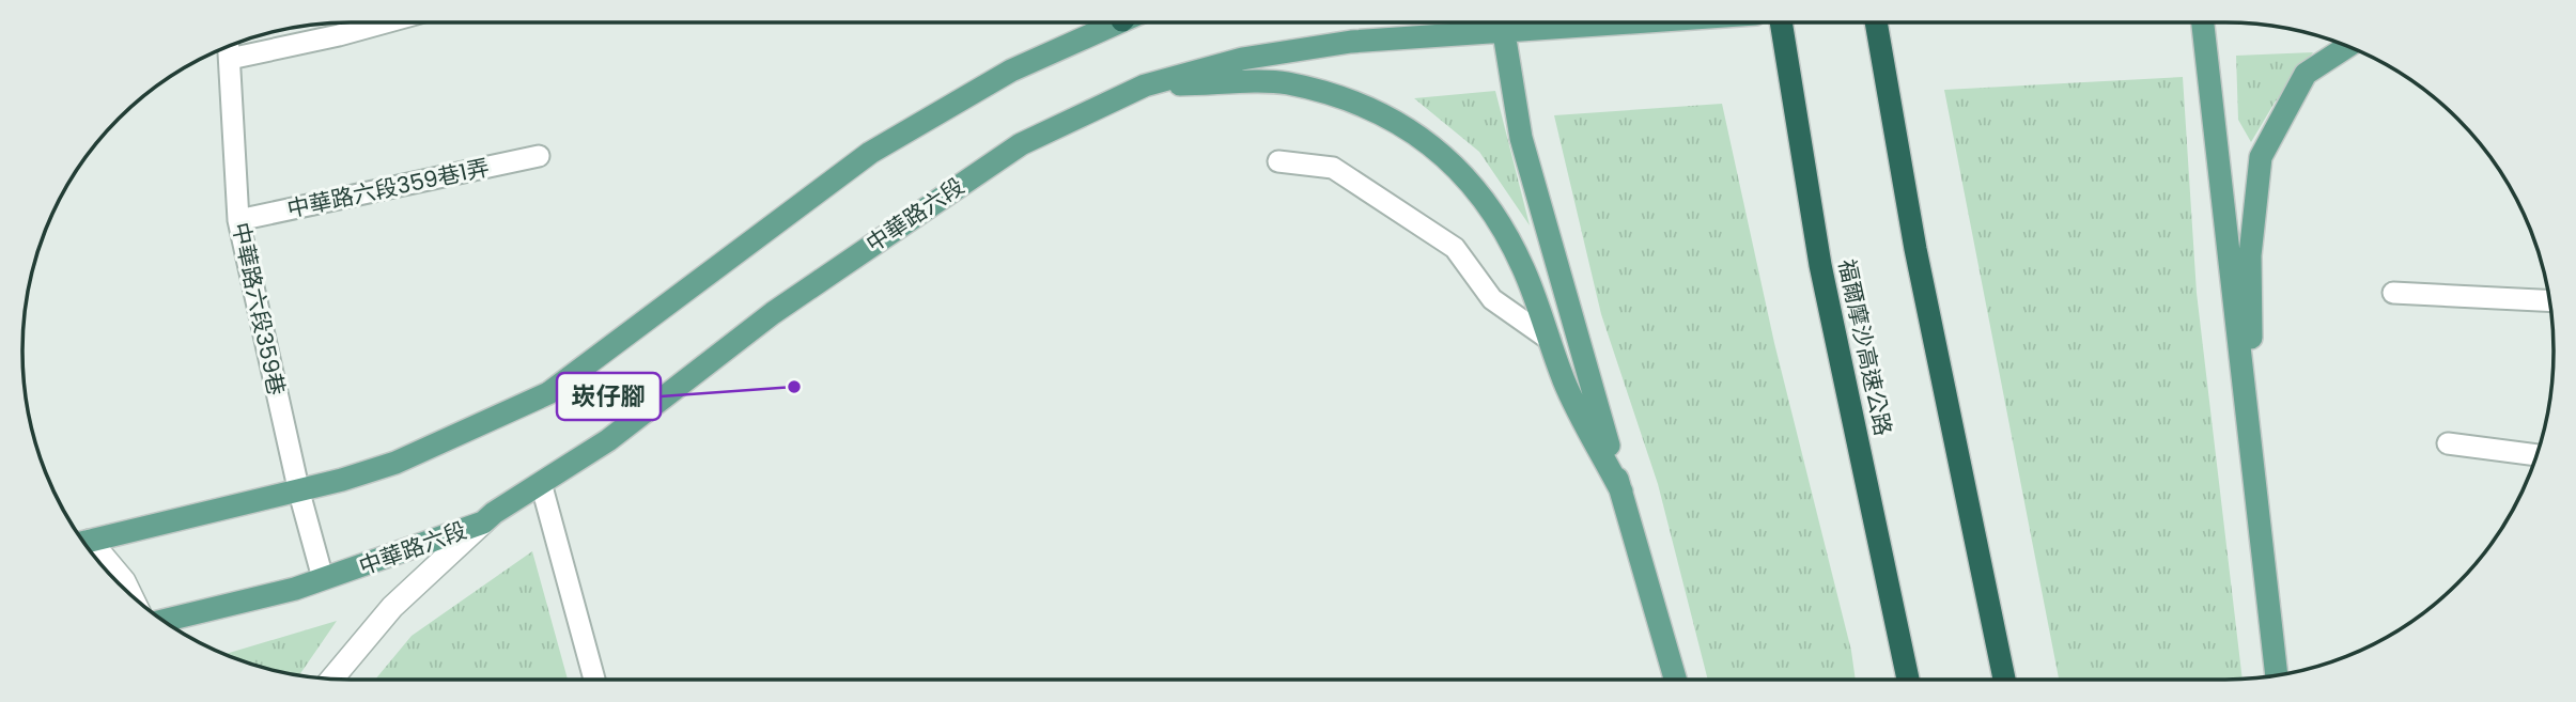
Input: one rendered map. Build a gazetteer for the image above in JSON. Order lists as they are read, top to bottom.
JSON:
{
  "streets": {
    "highway": ["福爾摩沙高速公路"],
    "main road": ["中華路六段"],
    "lane": ["中華路六段359巷1弄", "中華路六段359巷"]
  },
  "crossings": [
    ["中華路六段359巷1弄", "中華路六段359巷"],
    ["中華路六段", "中華路六段359巷"]
  ],
  "places": ["崁仔腳"]
}
